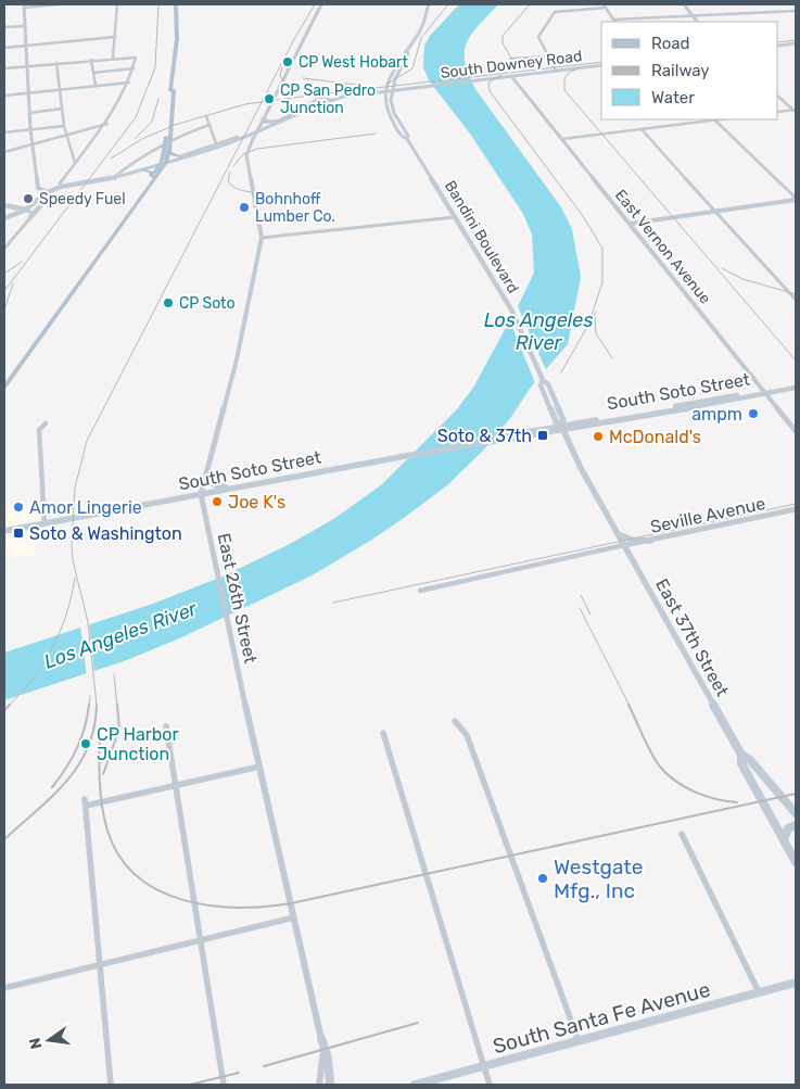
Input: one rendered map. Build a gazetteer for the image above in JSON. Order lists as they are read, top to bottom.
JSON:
{
  "streets": {
    "main road": [
      "South Downey Road",
      "Bandini Boulevard",
      "South Soto Street",
      "East 37th Street",
      "South Santa Fe Avenue"
    ],
    "street": ["East Vernon Avenue", "Seville Avenue", "East 26th Street"]
  },
  "crossings": [
    ["South Downey Road", "Bandini Boulevard"],
    ["South Downey Road", "East Vernon Avenue"],
    ["Bandini Boulevard", "South Soto Street"],
    ["Bandini Boulevard", "East 37th Street"],
    ["East Vernon Avenue", "South Soto Street"],
    ["South Soto Street", "East 26th Street"],
    ["South Soto Street", "East 37th Street"],
    ["Seville Avenue", "East 37th Street"]
  ],
  "water": ["Los Angeles River"],
  "places": {
    "other": [
      "CP West Hobart",
      "CP San Pedro Junction",
      "Speedy Fuel",
      "Bohnhoff Lumber Co.",
      "CP Soto",
      "ampm",
      "McDonald's",
      "Joe K's",
      "Amor Lingerie",
      "CP Harbor Junction",
      "Westgate Mfg., Inc"
    ],
    "transit": ["Soto & 37th", "Soto & Washington"]
  },
  "legend": ["Road", "Railway", "Water"],
  "north": "left"
}
